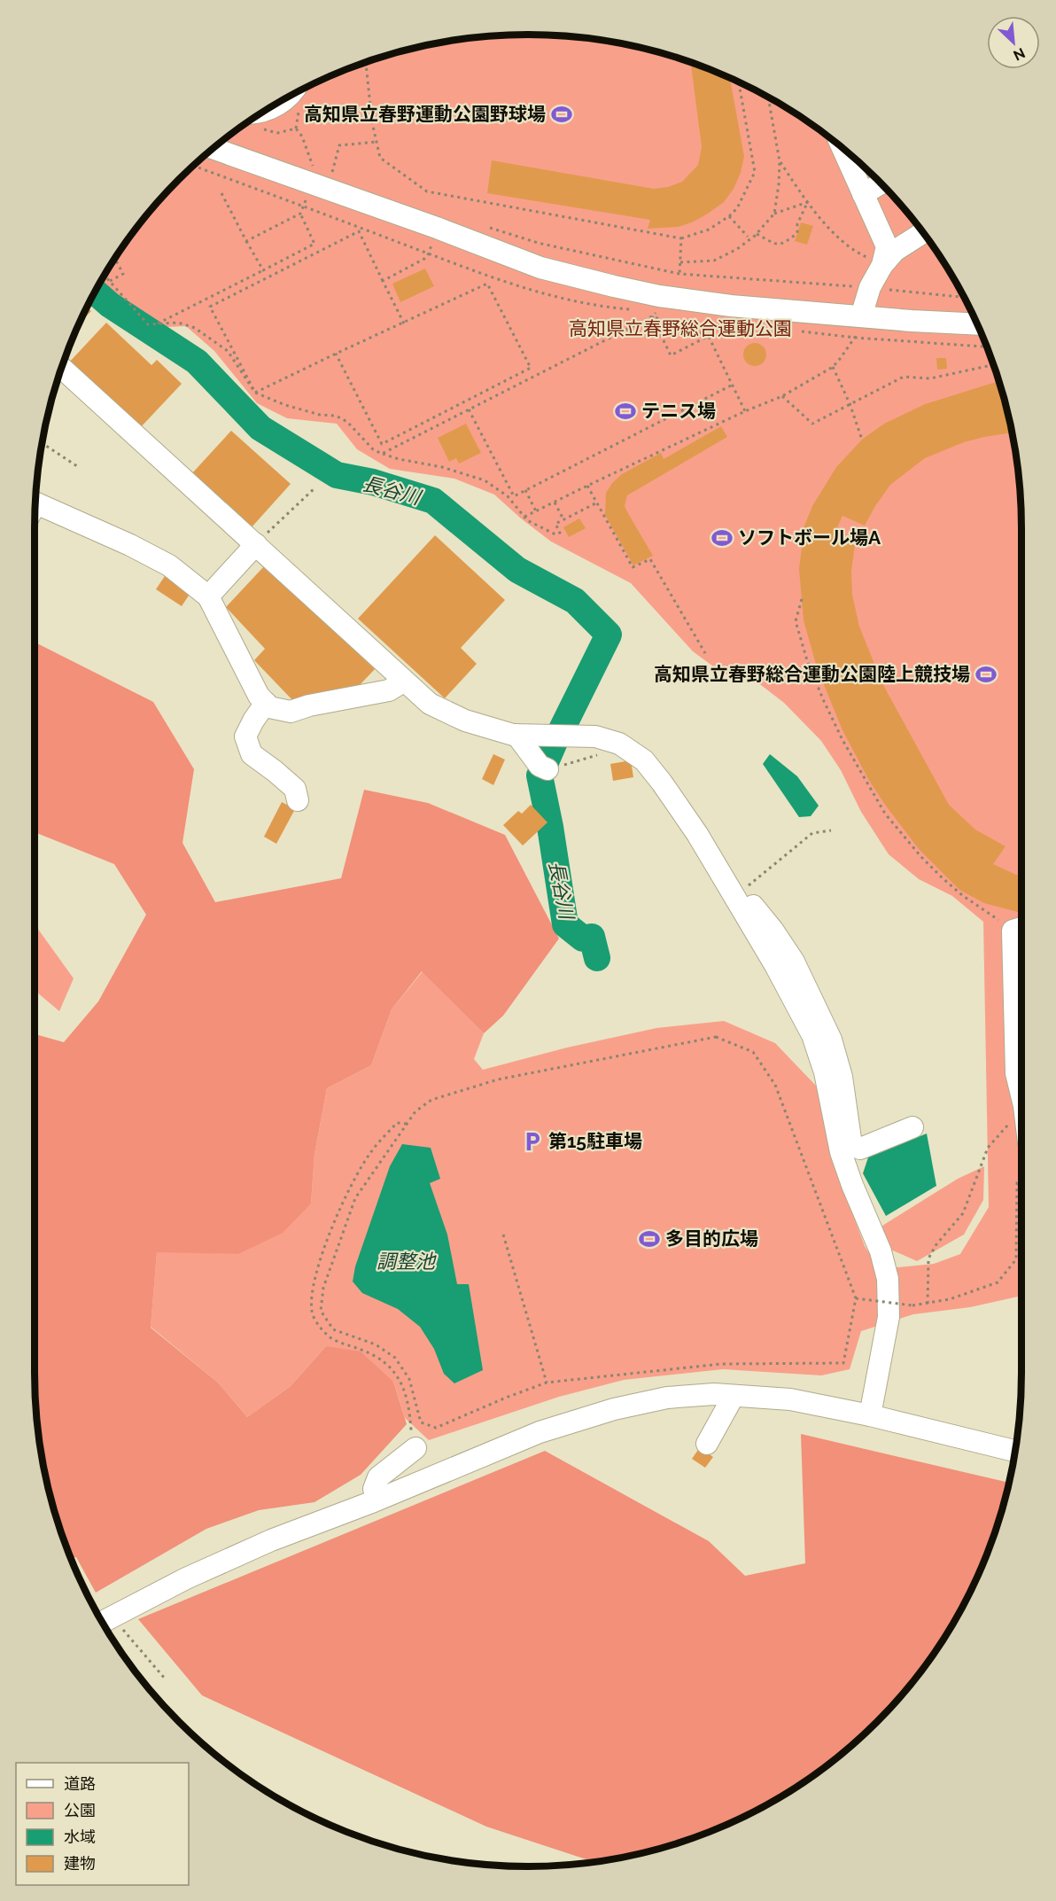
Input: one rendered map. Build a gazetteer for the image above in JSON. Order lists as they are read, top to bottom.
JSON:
{
  "water": ["長谷川", "調整池"],
  "parks": ["高知県立春野総合運動公園"],
  "places": {
    "sports": [
      "高知県立春野運動公園野球場",
      "テニス場",
      "ソフトボール場A",
      "高知県立春野総合運動公園陸上競技場",
      "多目的広場"
    ],
    "parking": ["第15駐車場"]
  },
  "legend": [
    "道路",
    "公園",
    "水域",
    "建物"
  ],
  "north": "bottom right"
}
